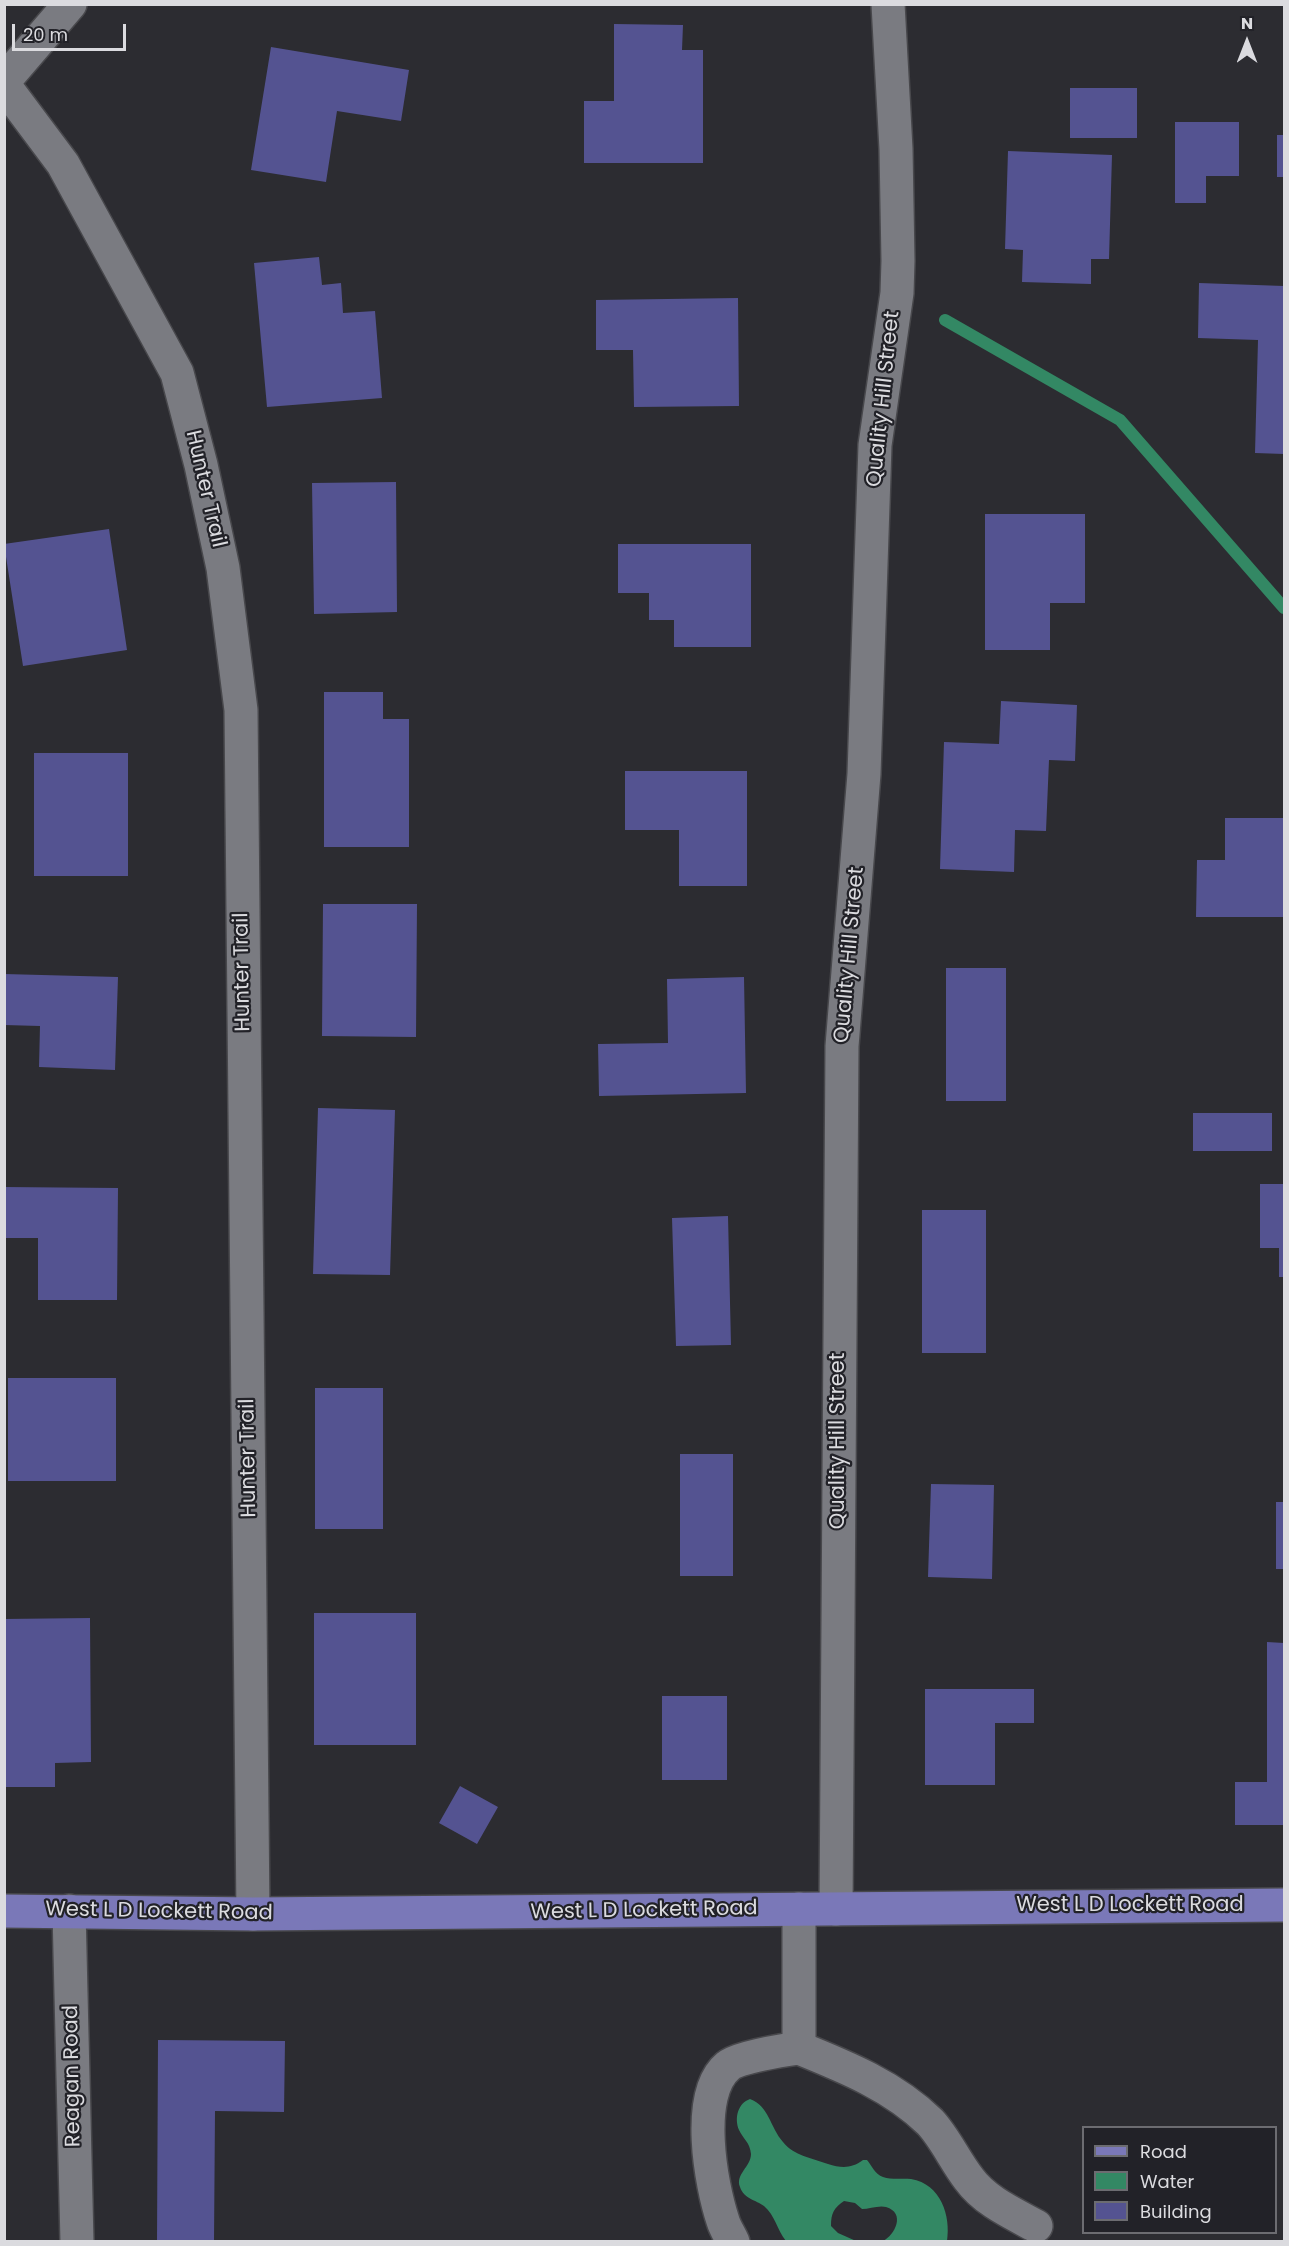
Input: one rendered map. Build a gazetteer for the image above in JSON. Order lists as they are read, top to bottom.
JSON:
{
  "streets": {
    "main road": ["West L D Lockett Road"],
    "street": ["Quality Hill Street", "Hunter Trail", "Reagan Road"]
  },
  "crossings": [
    ["Quality Hill Street", "West L D Lockett Road"],
    ["Hunter Trail", "West L D Lockett Road"],
    ["West L D Lockett Road", "Reagan Road"]
  ],
  "legend": ["Road", "Water", "Building"],
  "scale_bar": "20 m",
  "north": "top"
}
